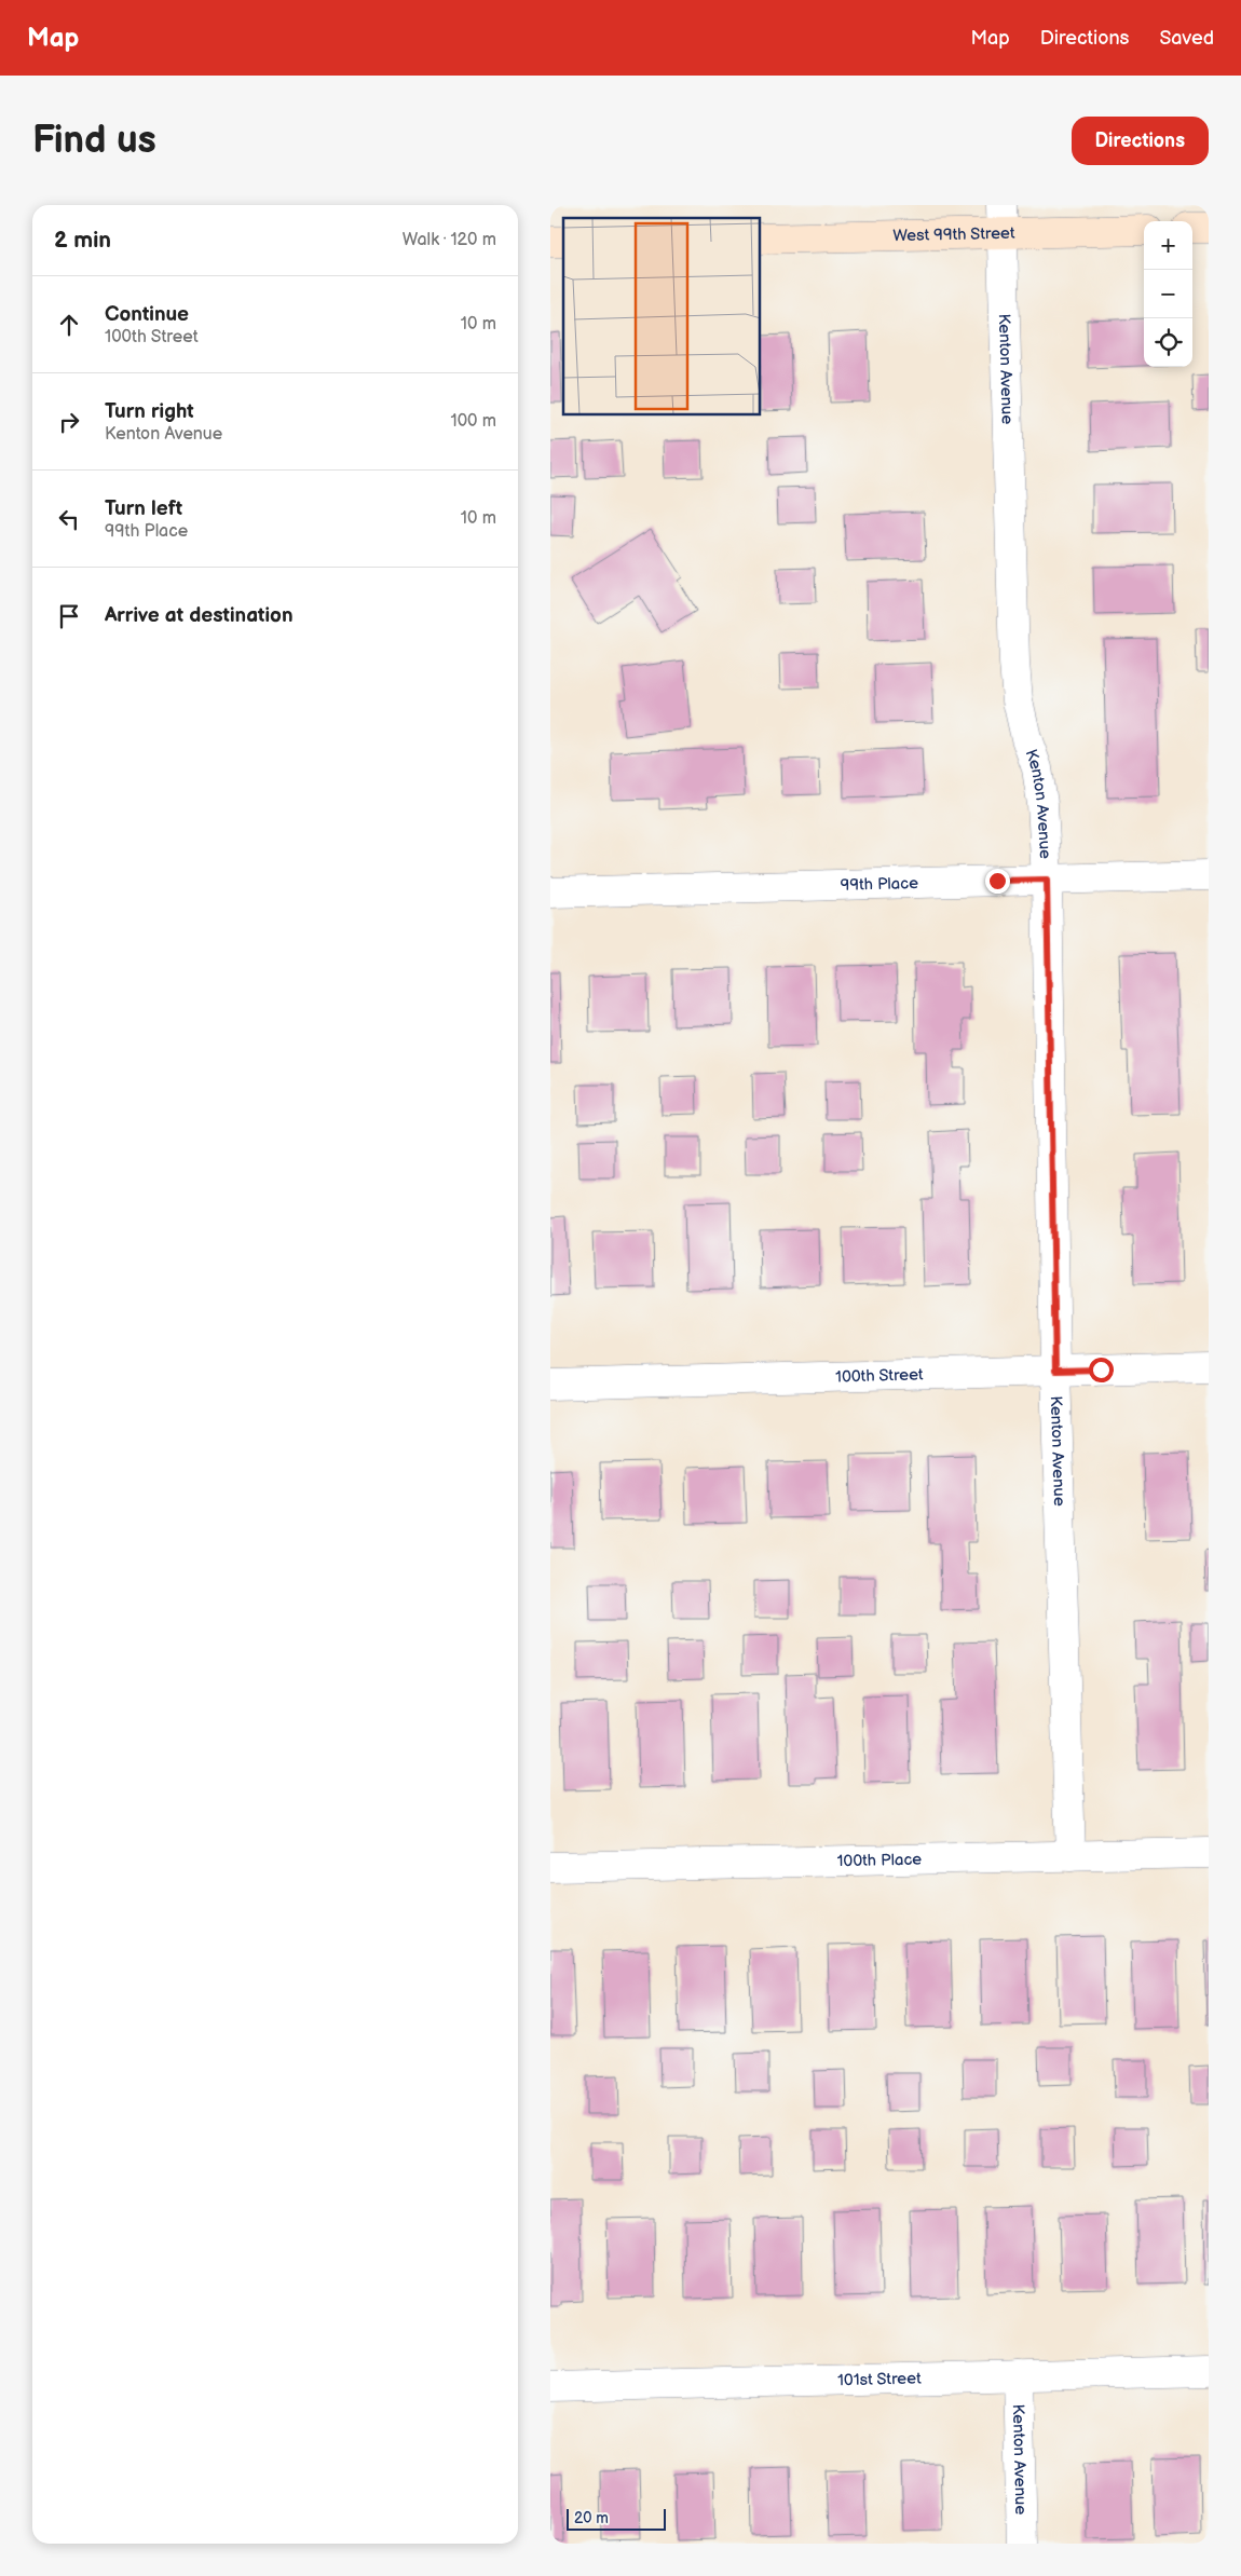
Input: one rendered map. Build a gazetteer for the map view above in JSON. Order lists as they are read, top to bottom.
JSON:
{
  "streets": {
    "street": [
      "West 99th Street",
      "Kenton Avenue",
      "99th Place",
      "100th Street",
      "100th Place",
      "101st Street"
    ]
  },
  "crossings": [
    ["West 99th Street", "Kenton Avenue"],
    ["Kenton Avenue", "99th Place"],
    ["Kenton Avenue", "100th Street"],
    ["Kenton Avenue", "100th Place"],
    ["Kenton Avenue", "101st Street"]
  ],
  "scale_bar": "20 m",
  "page": {
    "header": "Map",
    "nav": ["Map", "Directions", "Saved"],
    "buttons": "Directions",
    "title": "Find us",
    "heading": ["2 min", "Walk · 120 m"],
    "map_buttons": ["+", "−"],
    "list": [
      ["Continue", "100th Street", "10 m"],
      ["Turn right", "Kenton Avenue", "100 m"],
      ["Turn left", "99th Place", "10 m"],
      "Arrive at destination"
    ],
    "scale": "20 m"
  }
}
